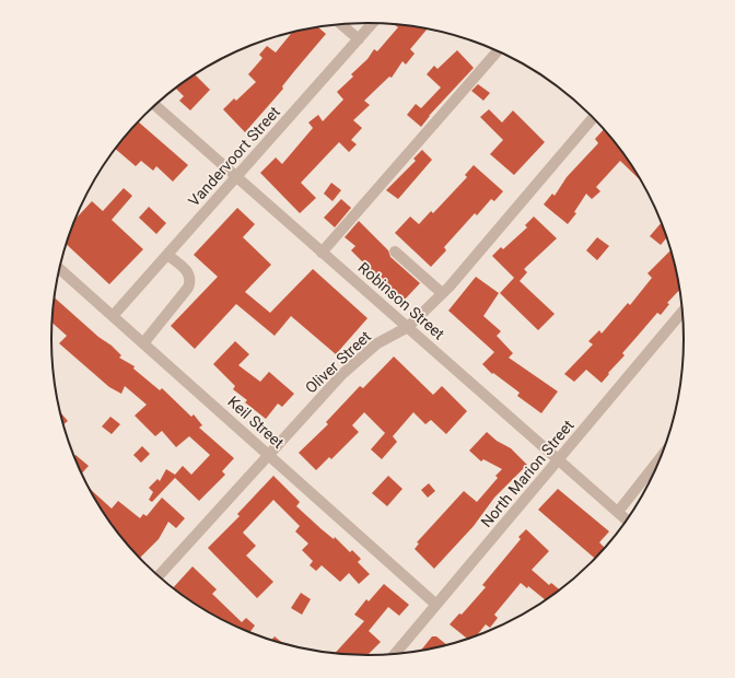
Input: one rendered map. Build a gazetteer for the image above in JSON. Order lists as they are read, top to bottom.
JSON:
{
  "streets": {
    "street": [
      "Vandervoort Street",
      "Robinson Street",
      "Oliver Street",
      "Keil Street",
      "North Marion Street"
    ]
  },
  "crossings": [
    ["Vandervoort Street", "Robinson Street"],
    ["Vandervoort Street", "Keil Street"],
    ["Robinson Street", "Oliver Street"],
    ["Robinson Street", "North Marion Street"],
    ["Oliver Street", "Keil Street"],
    ["Keil Street", "North Marion Street"]
  ]
}
